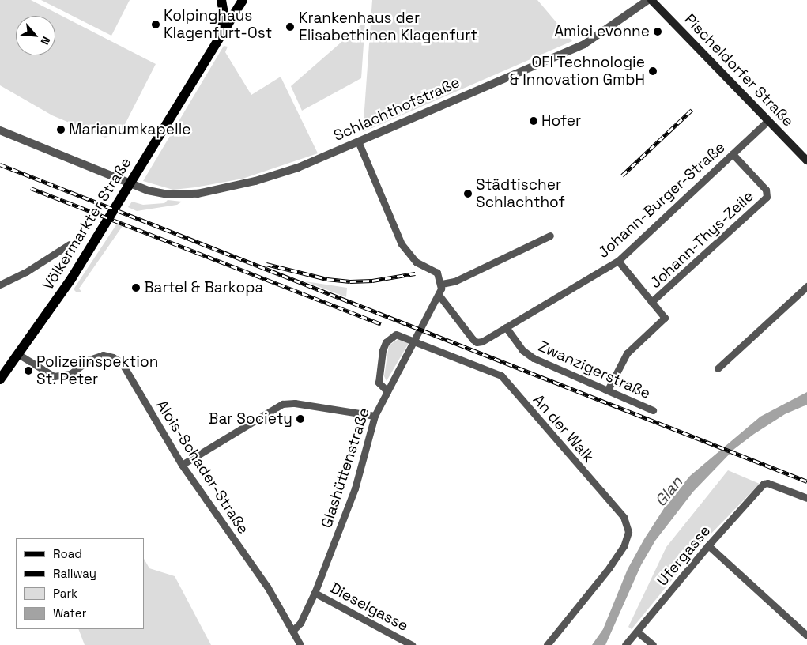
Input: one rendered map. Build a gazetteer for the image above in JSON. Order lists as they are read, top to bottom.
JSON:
{
  "streets": {
    "main road": ["Pischeldorfer Straße", "Völkermarkter Straße"],
    "street": [
      "Schlachthofstraße",
      "Johann-Burger-Straße",
      "Johann-Thys-Zeile",
      "Zwanzigerstraße",
      "An der Walk",
      "Alois-Schader-Straße",
      "Glashüttenstraße",
      "Ufergasse",
      "Dieselgasse"
    ]
  },
  "crossings": [
    ["Pischeldorfer Straße", "Schlachthofstraße"],
    ["Pischeldorfer Straße", "Johann-Burger-Straße"],
    ["Johann-Burger-Straße", "Johann-Thys-Zeile"],
    ["Johann-Burger-Straße", "Zwanzigerstraße"],
    ["Völkermarkter Straße", "Alois-Schader-Straße"],
    ["An der Walk", "Glashüttenstraße"],
    ["Alois-Schader-Straße", "Glashüttenstraße"],
    ["Glashüttenstraße", "Dieselgasse"]
  ],
  "water": ["Glan"],
  "places": [
    "Kolpinghaus Klagenfurt-Ost",
    "Krankenhaus der Elisabethinen Klagenfurt",
    "Amici evonne",
    "OFI Technologie & Innovation GmbH",
    "Hofer",
    "Marianumkapelle",
    "Städtischer Schlachthof",
    "Bartel & Barkopa",
    "Polizeiinspektion St. Peter",
    "Bar Society"
  ],
  "legend": [
    "Road",
    "Railway",
    "Park",
    "Water"
  ],
  "north": "bottom right"
}
